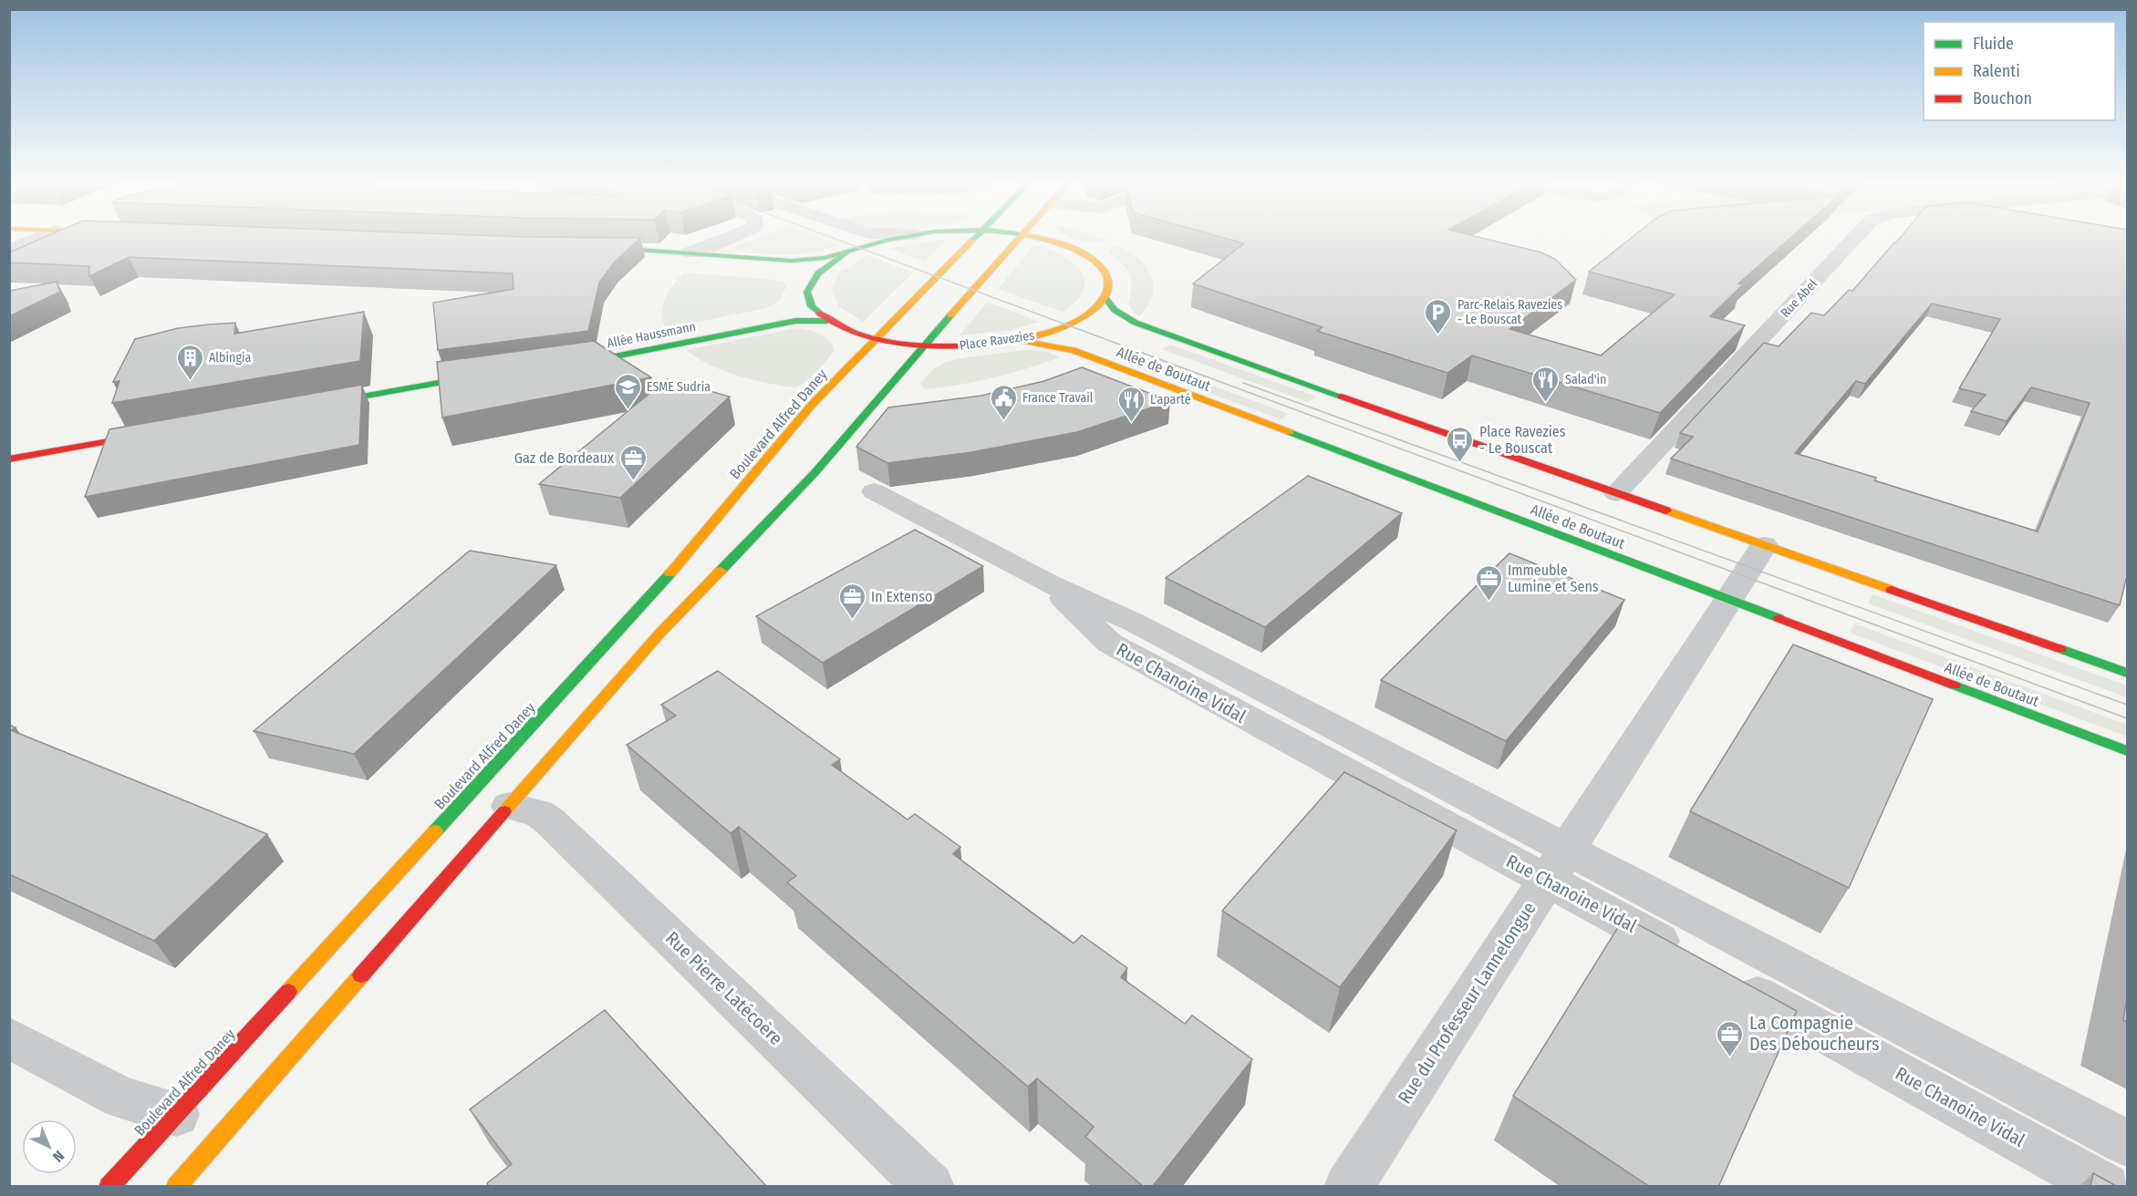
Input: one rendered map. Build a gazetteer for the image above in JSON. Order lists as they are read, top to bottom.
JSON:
{
  "streets": {
    "main road": [
      "Allée Haussmann",
      "Place Ravezies",
      "Allée de Boutaut",
      "Boulevard Alfred Daney"
    ],
    "street": [
      "Rue Abel",
      "Rue Chanoine Vidal",
      "Rue Pierre Latécoère",
      "Rue du Professeur Lannelongue"
    ]
  },
  "crossings": [
    ["Allée Haussmann", "Place Ravezies"],
    ["Place Ravezies", "Allée de Boutaut"],
    ["Place Ravezies", "Boulevard Alfred Daney"],
    ["Allée de Boutaut", "Rue du Professeur Lannelongue"],
    ["Rue Chanoine Vidal", "Rue du Professeur Lannelongue"]
  ],
  "places": {
    "parking": ["Parc-Relais Ravezies - Le Bouscat"],
    "building": ["Albingia"],
    "restaurant": ["Salad'in", "L'aparté"],
    "school or university": ["ESME Sudria"],
    "public building": ["France Travail"],
    "bus stop": ["Place Ravezies - Le Bouscat"],
    "office": [
      "Gaz de Bordeaux",
      "Immeuble Lumine et Sens",
      "In Extenso",
      "La Compagnie Des Déboucheurs"
    ]
  },
  "legend": ["Fluide", "Ralenti", "Bouchon"],
  "north": "bottom right"
}
